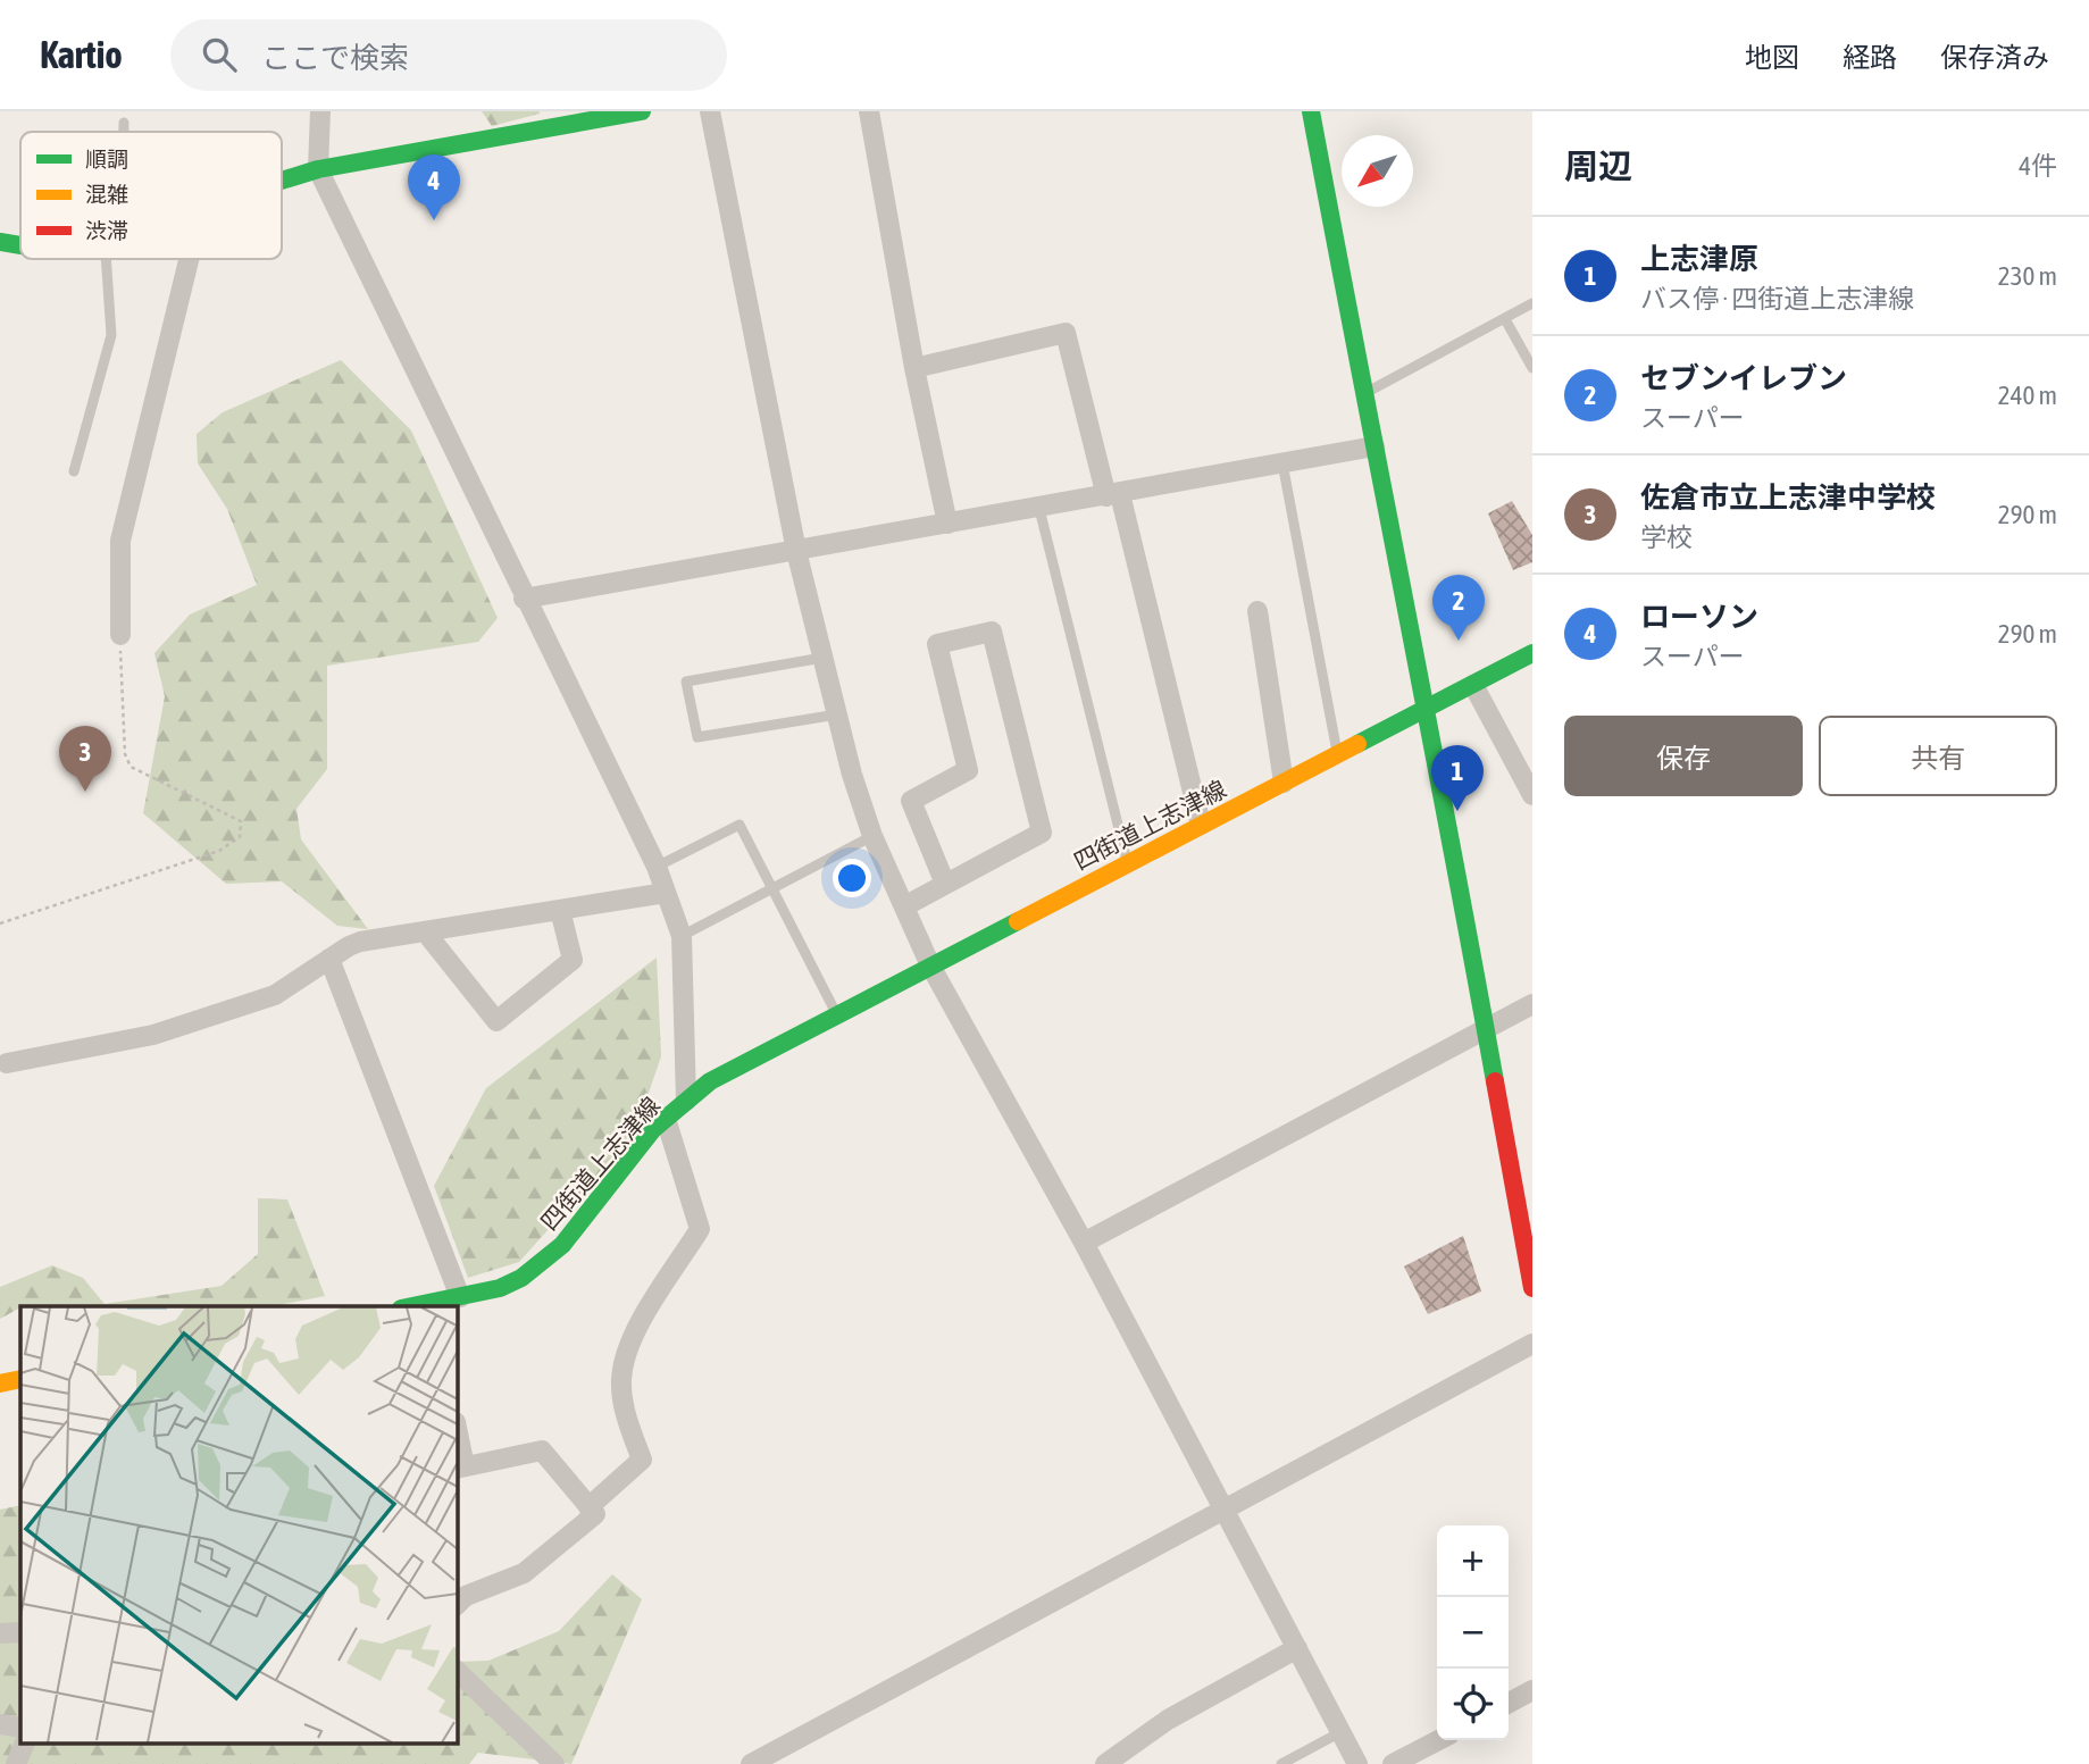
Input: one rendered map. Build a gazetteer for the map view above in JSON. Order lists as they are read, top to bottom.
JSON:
{
  "streets": {
    "main road": ["四街道上志津線"]
  },
  "legend": ["順調", "混雑", "渋滞"],
  "north": "bottom left",
  "page": {
    "header": "Kartio",
    "search": "ここで検索",
    "nav": ["地図", "経路", "保存済み"],
    "heading": ["周辺", "4件"],
    "pins": [
      "4",
      "2",
      "3",
      "1"
    ],
    "list": [
      {
        "mark": "1",
        "name": "上志津原",
        "note": "バス停 · 四街道上志津線",
        "value": "230 m"
      },
      {
        "mark": "2",
        "name": "セブンイレブン",
        "note": "スーパー",
        "value": "240 m"
      },
      {
        "mark": "3",
        "name": "佐倉市立上志津中学校",
        "note": "学校",
        "value": "290 m"
      },
      {
        "mark": "4",
        "name": "ローソン",
        "note": "スーパー",
        "value": "290 m"
      }
    ],
    "buttons": ["保存", "共有"],
    "map_buttons": ["+", "−"]
  }
}
